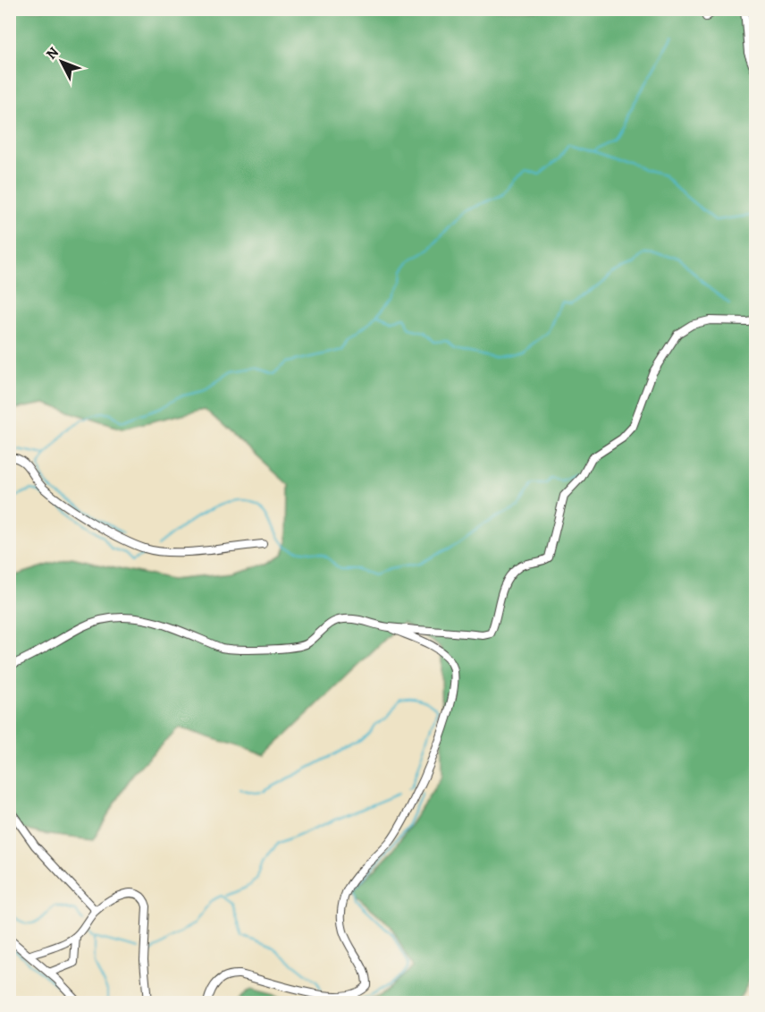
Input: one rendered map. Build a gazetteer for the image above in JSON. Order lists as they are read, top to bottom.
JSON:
{
  "north": "top left"
}
